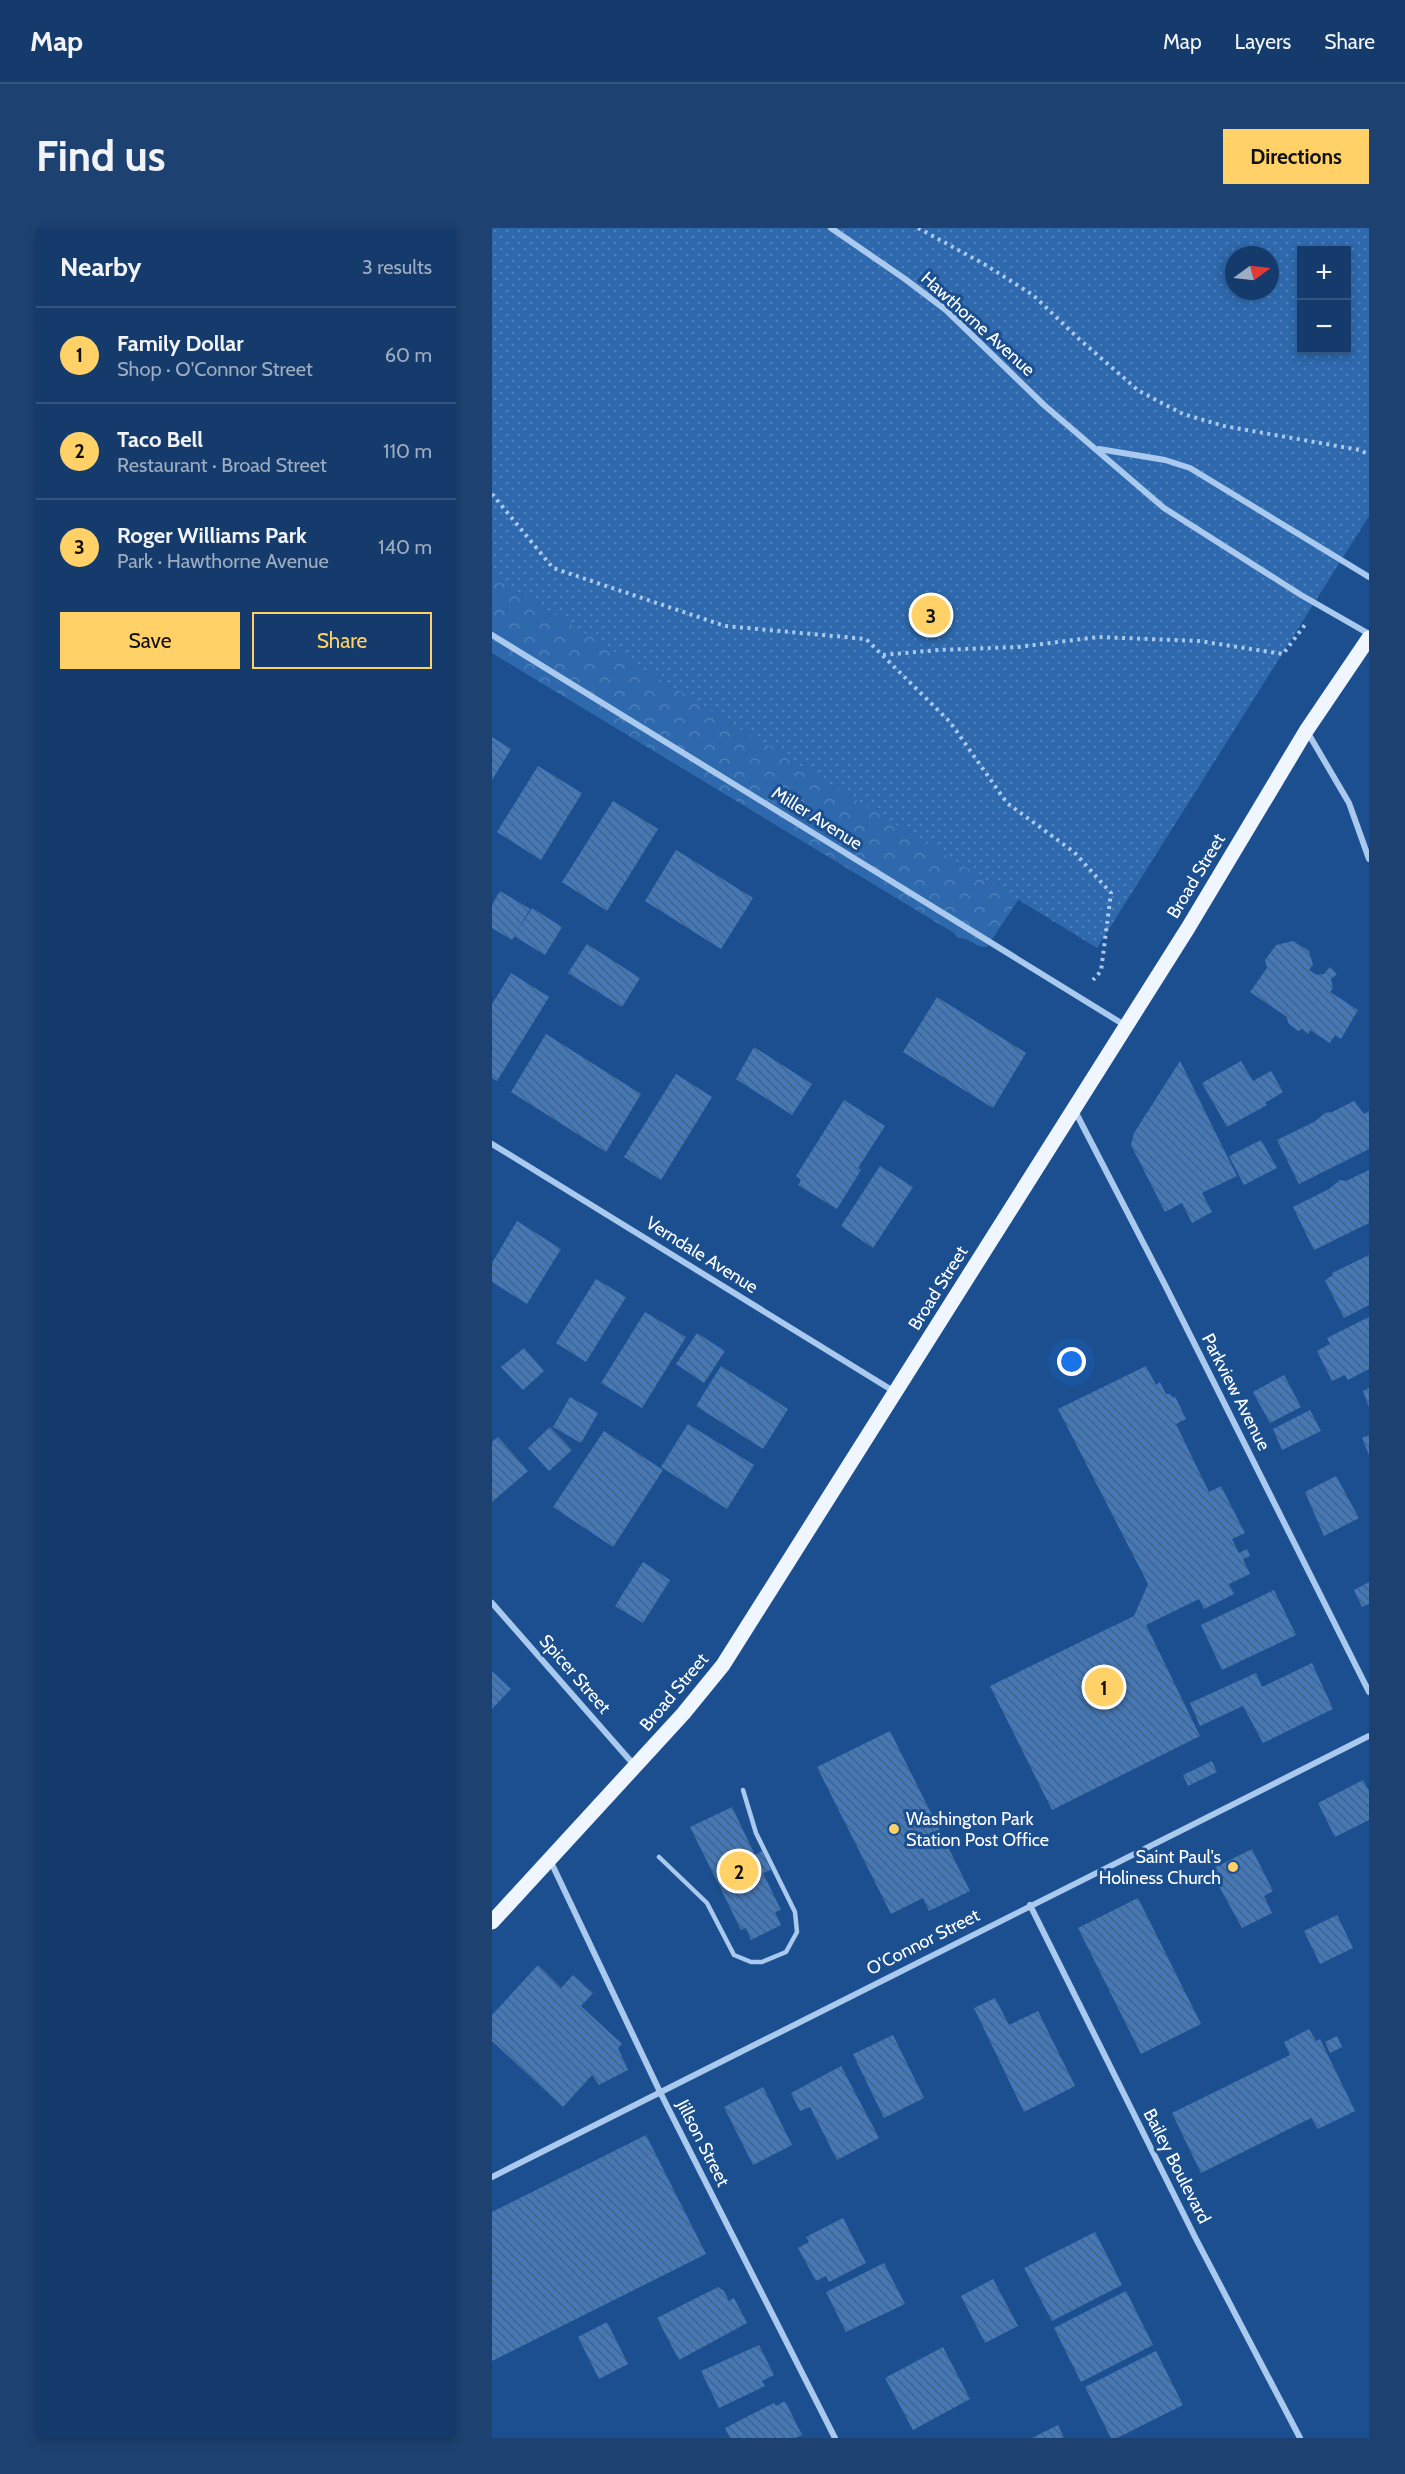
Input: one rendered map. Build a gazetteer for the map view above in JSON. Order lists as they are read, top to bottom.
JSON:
{
  "streets": {
    "main road": ["Broad Street"],
    "street": [
      "Hawthorne Avenue",
      "Miller Avenue",
      "Verndale Avenue",
      "Parkview Avenue",
      "Spicer Street",
      "O'Connor Street",
      "Jillson Street",
      "Bailey Boulevard"
    ]
  },
  "crossings": [
    ["Hawthorne Avenue", "Broad Street"],
    ["Miller Avenue", "Broad Street"],
    ["Broad Street", "Verndale Avenue"],
    ["Broad Street", "Parkview Avenue"],
    ["Broad Street", "Spicer Street"],
    ["Broad Street", "Jillson Street"],
    ["O'Connor Street", "Jillson Street"],
    ["O'Connor Street", "Bailey Boulevard"]
  ],
  "places": ["Washington Park Station Post Office", "Saint Paul's Holiness Church"],
  "north": "right",
  "page": {
    "header": "Map",
    "nav": ["Map", "Layers", "Share"],
    "buttons": [
      "Directions",
      ["Save", "Share"]
    ],
    "title": "Find us",
    "heading": ["Nearby", "3 results"],
    "map_buttons": ["+", "−"],
    "list": [
      {
        "mark": "1",
        "name": "Family Dollar",
        "note": "Shop · O'Connor Street",
        "value": "60 m"
      },
      {
        "mark": "2",
        "name": "Taco Bell",
        "note": "Restaurant · Broad Street",
        "value": "110 m"
      },
      {
        "mark": "3",
        "name": "Roger Williams Park",
        "note": "Park · Hawthorne Avenue",
        "value": "140 m"
      }
    ],
    "pins": ["3", "1", "2"]
  }
}
